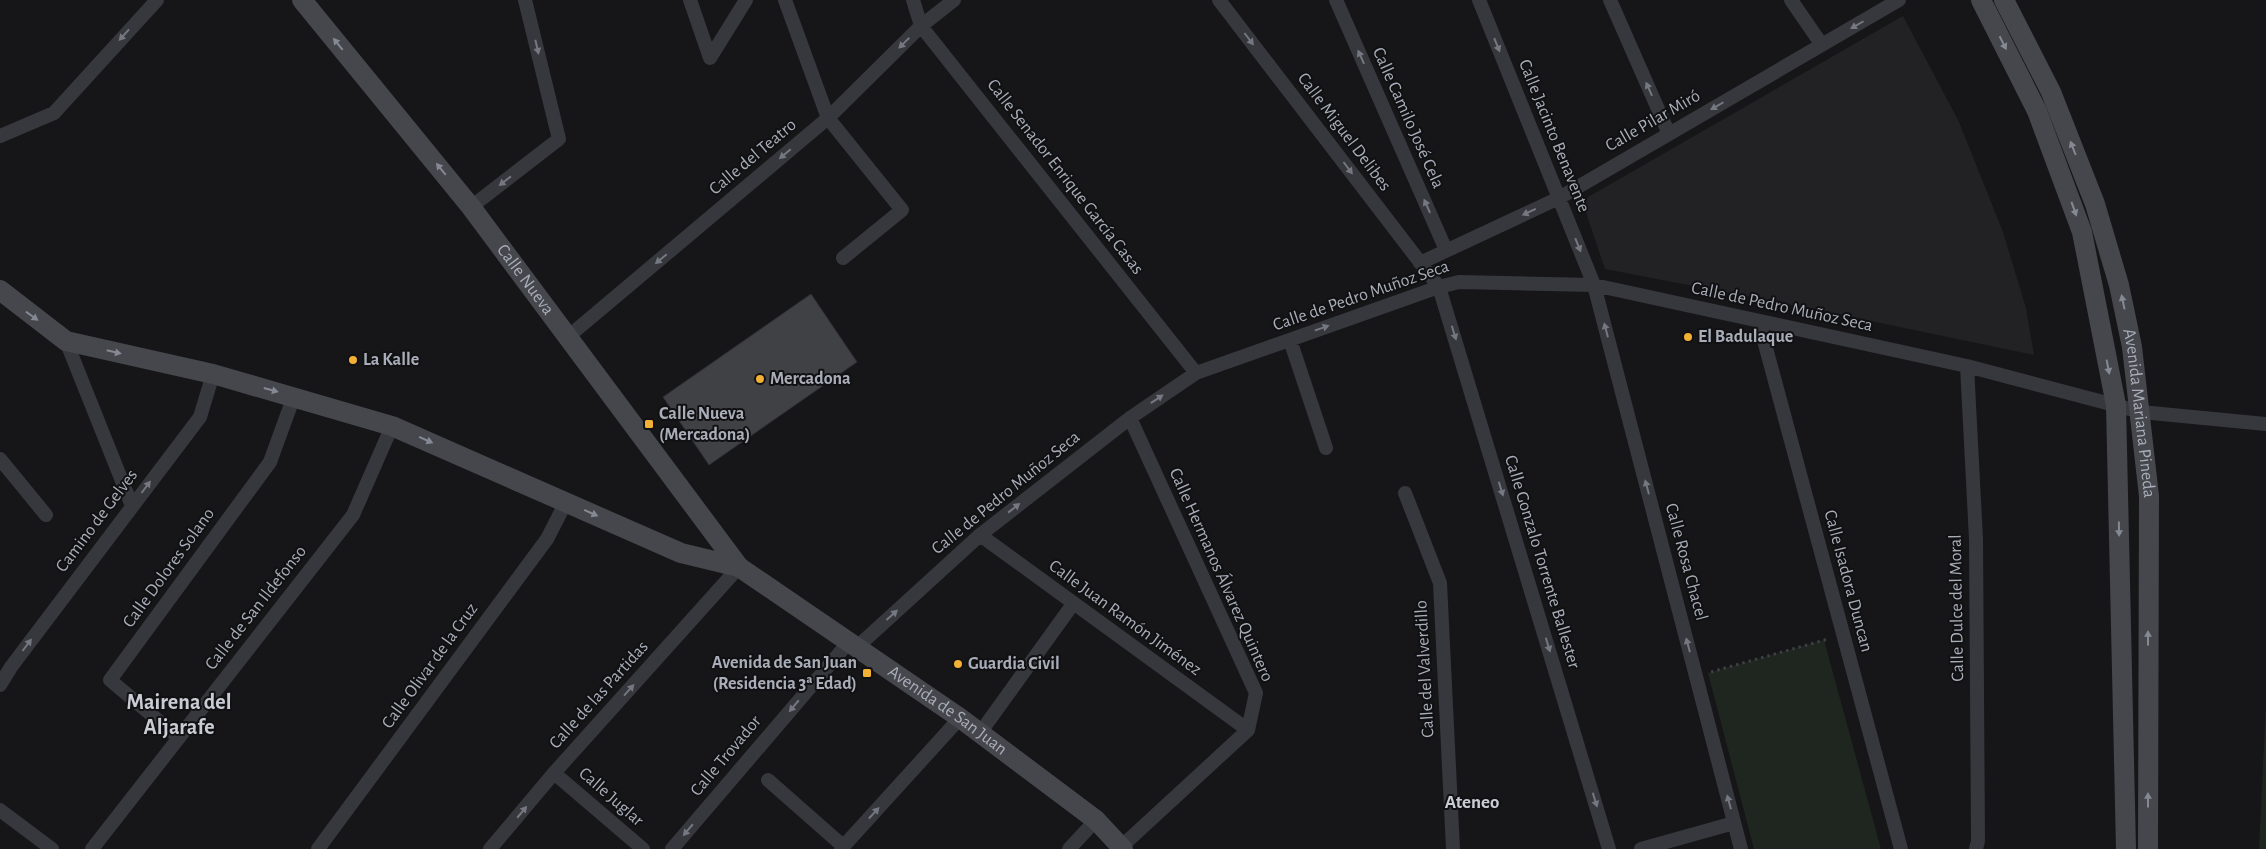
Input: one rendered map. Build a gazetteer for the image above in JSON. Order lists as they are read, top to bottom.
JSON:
{
  "streets": {
    "street": [
      "Calle Camilo José Cela",
      "Calle Pilar Miró",
      "Calle Miguel Delibes",
      "Calle Jacinto Benavente",
      "Calle del Teatro",
      "Calle Senador Enrique García Casas",
      "Calle Nueva",
      "Calle de Pedro Muñoz Seca",
      "Avenida Mariana Pineda",
      "Camino de Gelves",
      "Calle Gonzalo Torrente Ballester",
      "Calle Rosa Chacel",
      "Calle Dolores Solano",
      "Calle Hermanos Álvarez Quintero",
      "Calle Isadora Duncan",
      "Calle de San Ildefonso",
      "Calle Dulce del Moral",
      "Calle Juan Ramón Jiménez",
      "Calle Olivar de la Cruz",
      "Calle del Valverdillo",
      "Calle de las Partidas",
      "Avenida de San Juan",
      "Calle Trovador",
      "Calle Juglar"
    ]
  },
  "crossings": [
    ["Calle Camilo José Cela", "Calle Pilar Miró"],
    ["Calle Pilar Miró", "Calle Miguel Delibes"],
    ["Calle Pilar Miró", "Calle Jacinto Benavente"],
    ["Calle Miguel Delibes", "Calle de Pedro Muñoz Seca"],
    ["Calle Miguel Delibes", "Calle Gonzalo Torrente Ballester"],
    ["Calle Jacinto Benavente", "Calle de Pedro Muñoz Seca"],
    ["Calle Jacinto Benavente", "Calle Rosa Chacel"],
    ["Calle del Teatro", "Calle Senador Enrique García Casas"],
    ["Calle del Teatro", "Calle Nueva"],
    ["Calle Senador Enrique García Casas", "Calle de Pedro Muñoz Seca"],
    ["Calle Nueva", "Calle de las Partidas"],
    ["Calle Nueva", "Avenida de San Juan"],
    ["Calle de Pedro Muñoz Seca", "Avenida Mariana Pineda"],
    ["Calle de Pedro Muñoz Seca", "Calle Gonzalo Torrente Ballester"],
    ["Calle de Pedro Muñoz Seca", "Calle Rosa Chacel"],
    ["Calle de Pedro Muñoz Seca", "Calle Hermanos Álvarez Quintero"],
    ["Calle de Pedro Muñoz Seca", "Calle Isadora Duncan"],
    ["Calle de Pedro Muñoz Seca", "Calle Dulce del Moral"],
    ["Calle de Pedro Muñoz Seca", "Calle Juan Ramón Jiménez"],
    ["Calle de Pedro Muñoz Seca", "Avenida de San Juan"],
    ["Calle de Pedro Muñoz Seca", "Calle Trovador"],
    ["Calle Dolores Solano", "Calle de San Ildefonso"],
    ["Calle Hermanos Álvarez Quintero", "Calle Juan Ramón Jiménez"],
    ["Calle de las Partidas", "Avenida de San Juan"],
    ["Calle de las Partidas", "Calle Juglar"],
    ["Avenida de San Juan", "Calle Trovador"]
  ],
  "one_way": [
    "Calle Camilo José Cela",
    "Calle Pilar Miró",
    "Calle Miguel Delibes",
    "Calle Jacinto Benavente",
    "Calle del Teatro",
    "Calle Nueva",
    "Calle de Pedro Muñoz Seca",
    "Camino de Gelves",
    "Calle Gonzalo Torrente Ballester",
    "Calle Rosa Chacel",
    "Calle de las Partidas",
    "Calle Trovador"
  ],
  "districts": ["Mairena del Aljarafe", "Ateneo"],
  "places": {
    "other": [
      "El Badulaque",
      "La Kalle",
      "Mercadona",
      "Guardia Civil"
    ],
    "transit": ["Calle Nueva (Mercadona)", "Avenida de San Juan (Residencia 3ª Edad)"]
  }
}
